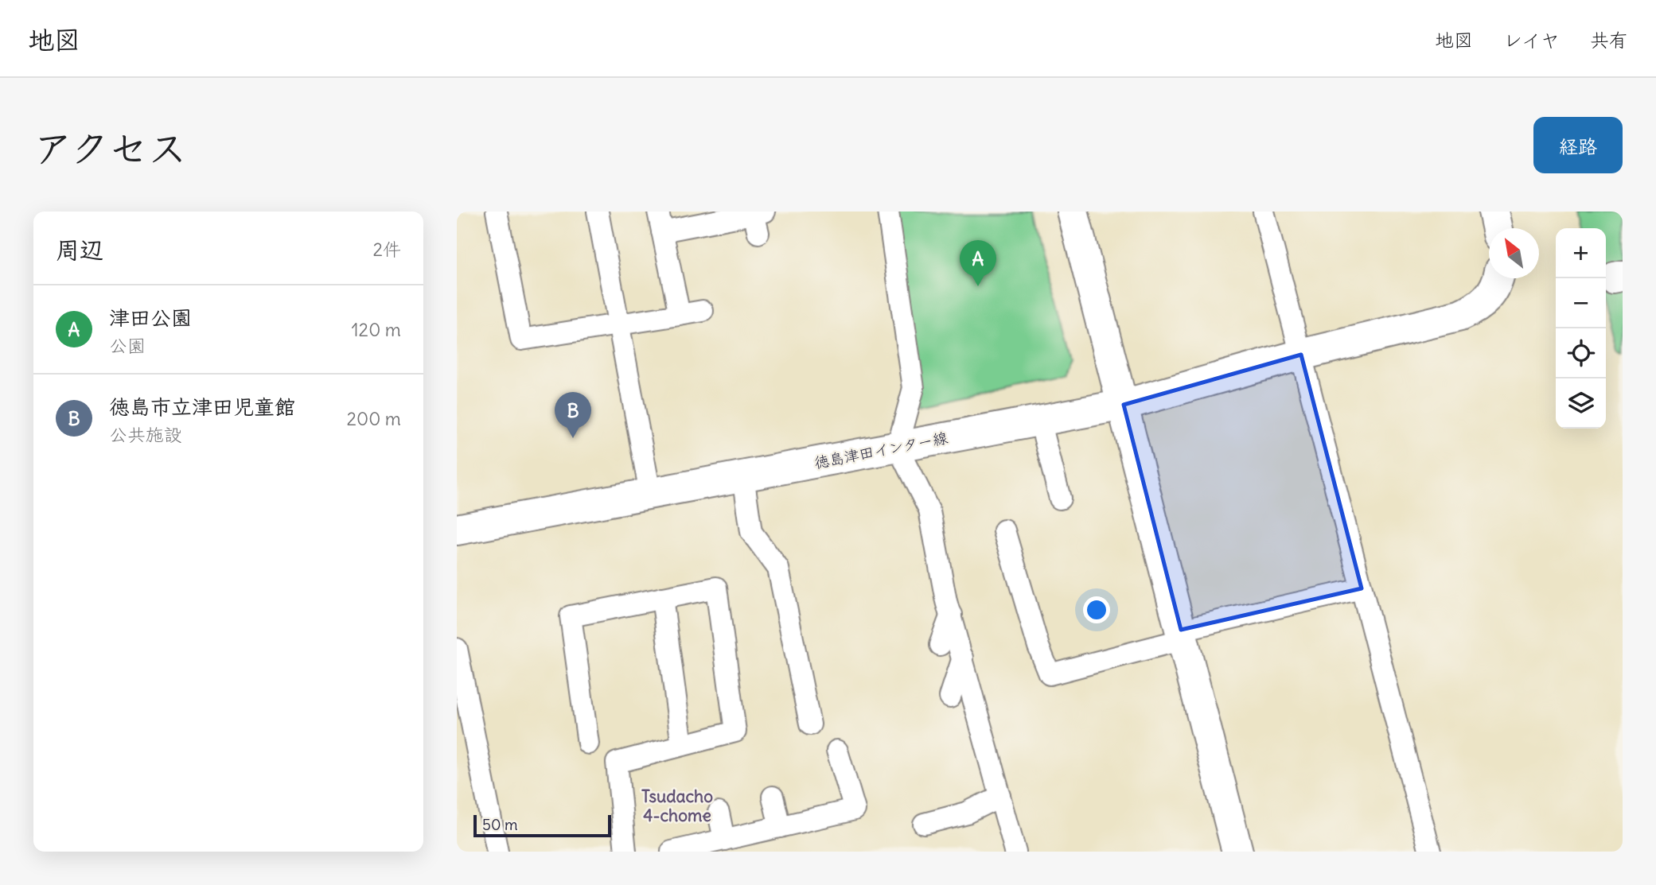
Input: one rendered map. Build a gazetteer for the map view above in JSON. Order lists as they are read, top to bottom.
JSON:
{
  "streets": {
    "main road": ["徳島津田インター線"]
  },
  "districts": ["Tsudacho 4-chome"],
  "scale_bar": "50 m",
  "north": "top left",
  "page": {
    "header": "地図",
    "nav": ["地図", "レイヤ", "共有"],
    "title": "アクセス",
    "buttons": "経路",
    "heading": ["周辺", "2件"],
    "map_buttons": ["+", "−"],
    "pins": ["A", "B"],
    "list": [
      {
        "mark": "A",
        "name": "津田公園",
        "note": "公園",
        "value": "120 m"
      },
      {
        "mark": "B",
        "name": "徳島市立津田児童館",
        "note": "公共施設",
        "value": "200 m"
      }
    ],
    "scale": "50 m"
  }
}
